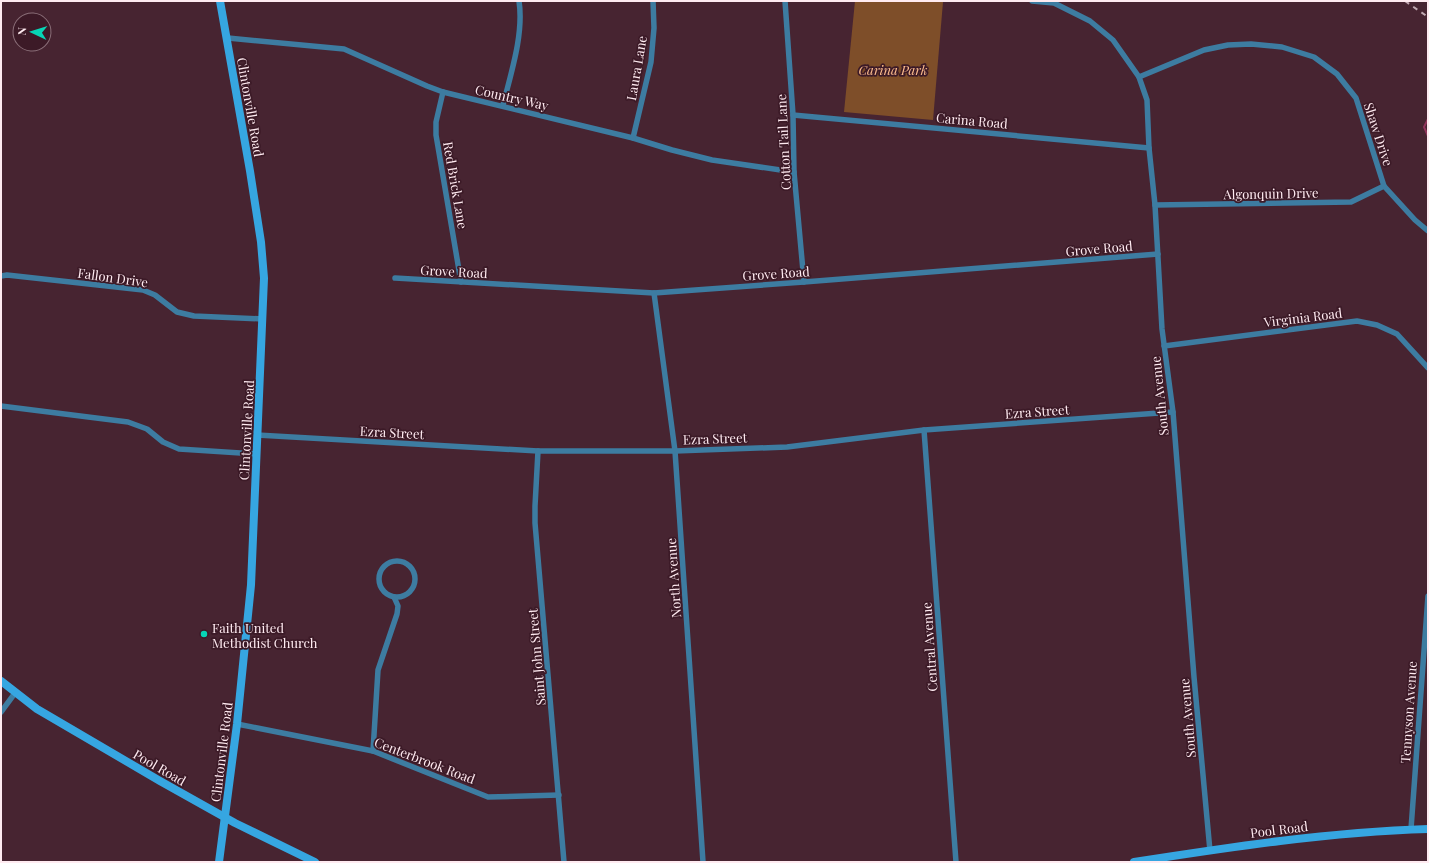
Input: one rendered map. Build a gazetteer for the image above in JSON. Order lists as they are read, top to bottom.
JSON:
{
  "streets": {
    "main road": ["Clintonville Road", "Pool Road"],
    "street": [
      "Laura Lane",
      "Country Way",
      "Carina Road",
      "Shaw Drive",
      "Cotton Tail Lane",
      "Red Brick Lane",
      "Algonquin Drive",
      "Grove Road",
      "Fallon Drive",
      "Virginia Road",
      "South Avenue",
      "Ezra Street",
      "North Avenue",
      "Central Avenue",
      "Saint John Street",
      "Tennyson Avenue",
      "Centerbrook Road"
    ]
  },
  "crossings": [
    ["Laura Lane", "Country Way"],
    ["Country Way", "Clintonville Road"],
    ["Country Way", "Cotton Tail Lane"],
    ["Country Way", "Red Brick Lane"],
    ["Clintonville Road", "Fallon Drive"],
    ["Clintonville Road", "Ezra Street"],
    ["Clintonville Road", "Centerbrook Road"],
    ["Clintonville Road", "Pool Road"],
    ["Carina Road", "Cotton Tail Lane"],
    ["Carina Road", "South Avenue"],
    ["Shaw Drive", "Algonquin Drive"],
    ["Shaw Drive", "South Avenue"],
    ["Cotton Tail Lane", "Grove Road"],
    ["Red Brick Lane", "Grove Road"],
    ["Algonquin Drive", "South Avenue"],
    ["Grove Road", "South Avenue"],
    ["Grove Road", "North Avenue"],
    ["Virginia Road", "South Avenue"],
    ["South Avenue", "Ezra Street"],
    ["South Avenue", "Pool Road"],
    ["Ezra Street", "North Avenue"],
    ["Ezra Street", "Central Avenue"],
    ["Ezra Street", "Saint John Street"],
    ["Saint John Street", "Centerbrook Road"],
    ["Tennyson Avenue", "Pool Road"]
  ],
  "parks": ["Carina Park"],
  "places": ["Faith United Methodist Church"],
  "north": "left"
}
